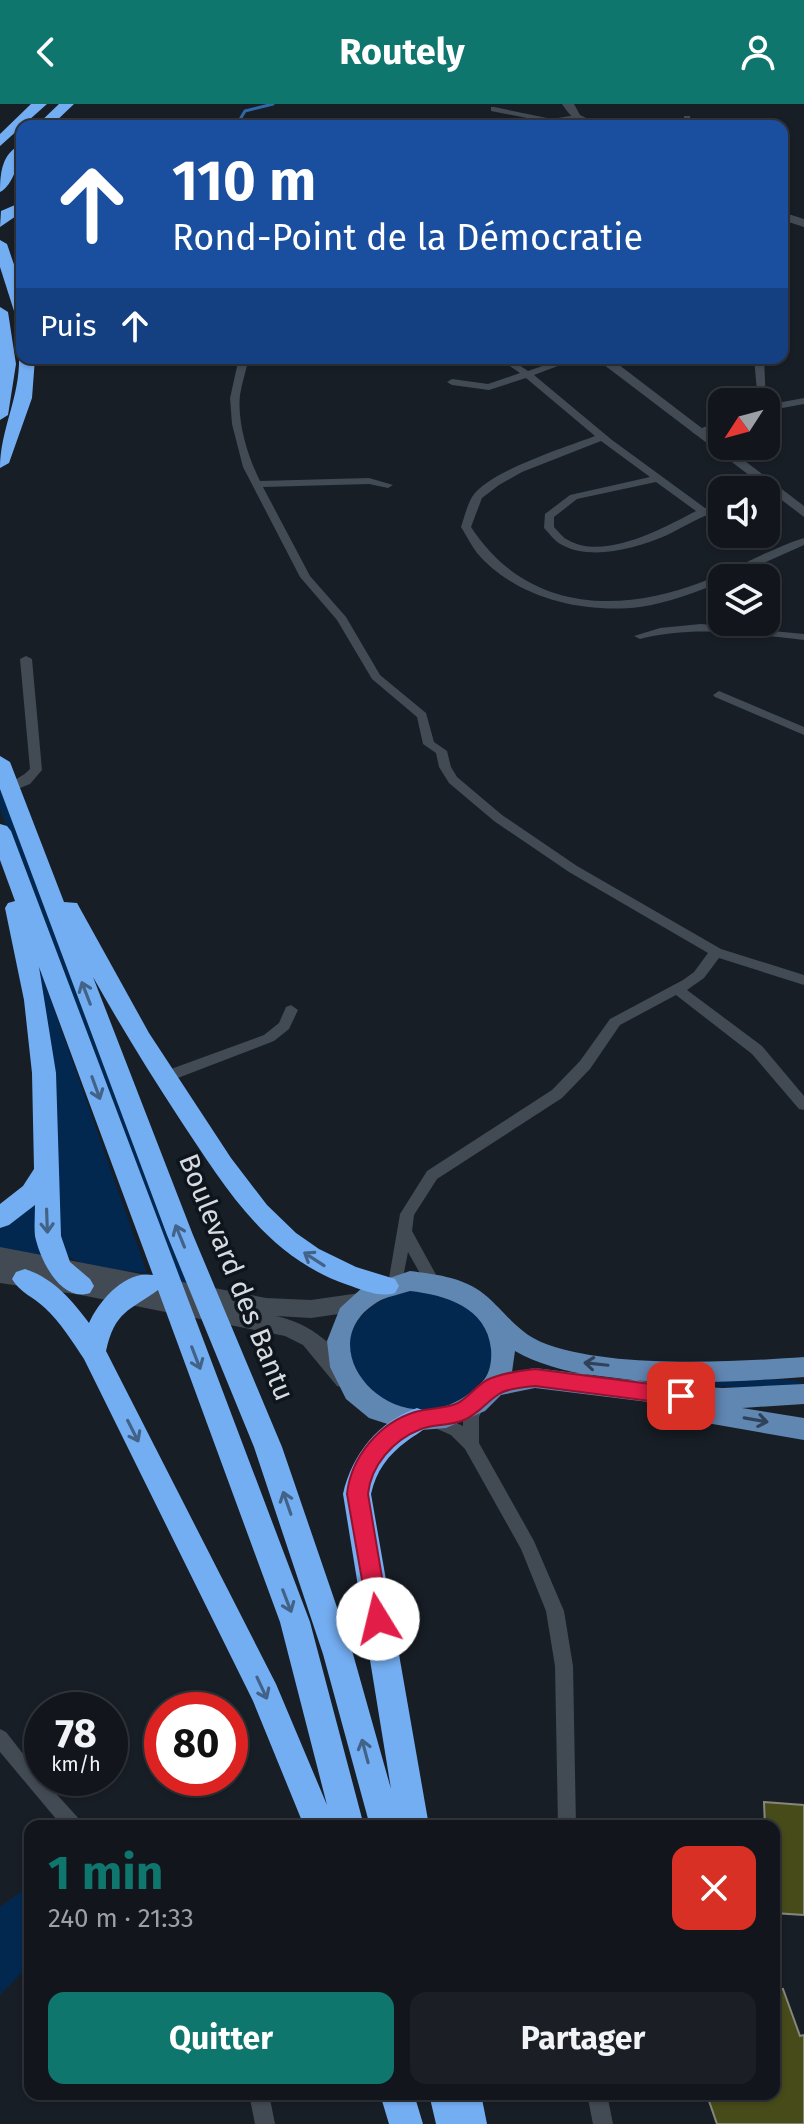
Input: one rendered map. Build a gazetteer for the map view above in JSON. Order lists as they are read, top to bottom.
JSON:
{
  "streets": {
    "highway": ["Boulevard des Bantu"]
  },
  "north": "bottom left",
  "page": {
    "header": "Routely",
    "turn": ["110 m", "Rond-Point de la Démocratie"],
    "then": "Puis",
    "speed": "78 km/h",
    "limit": "80",
    "heading": ["1 min", "240 m · 21:33"],
    "buttons": ["Quitter", "Partager"]
  }
}
